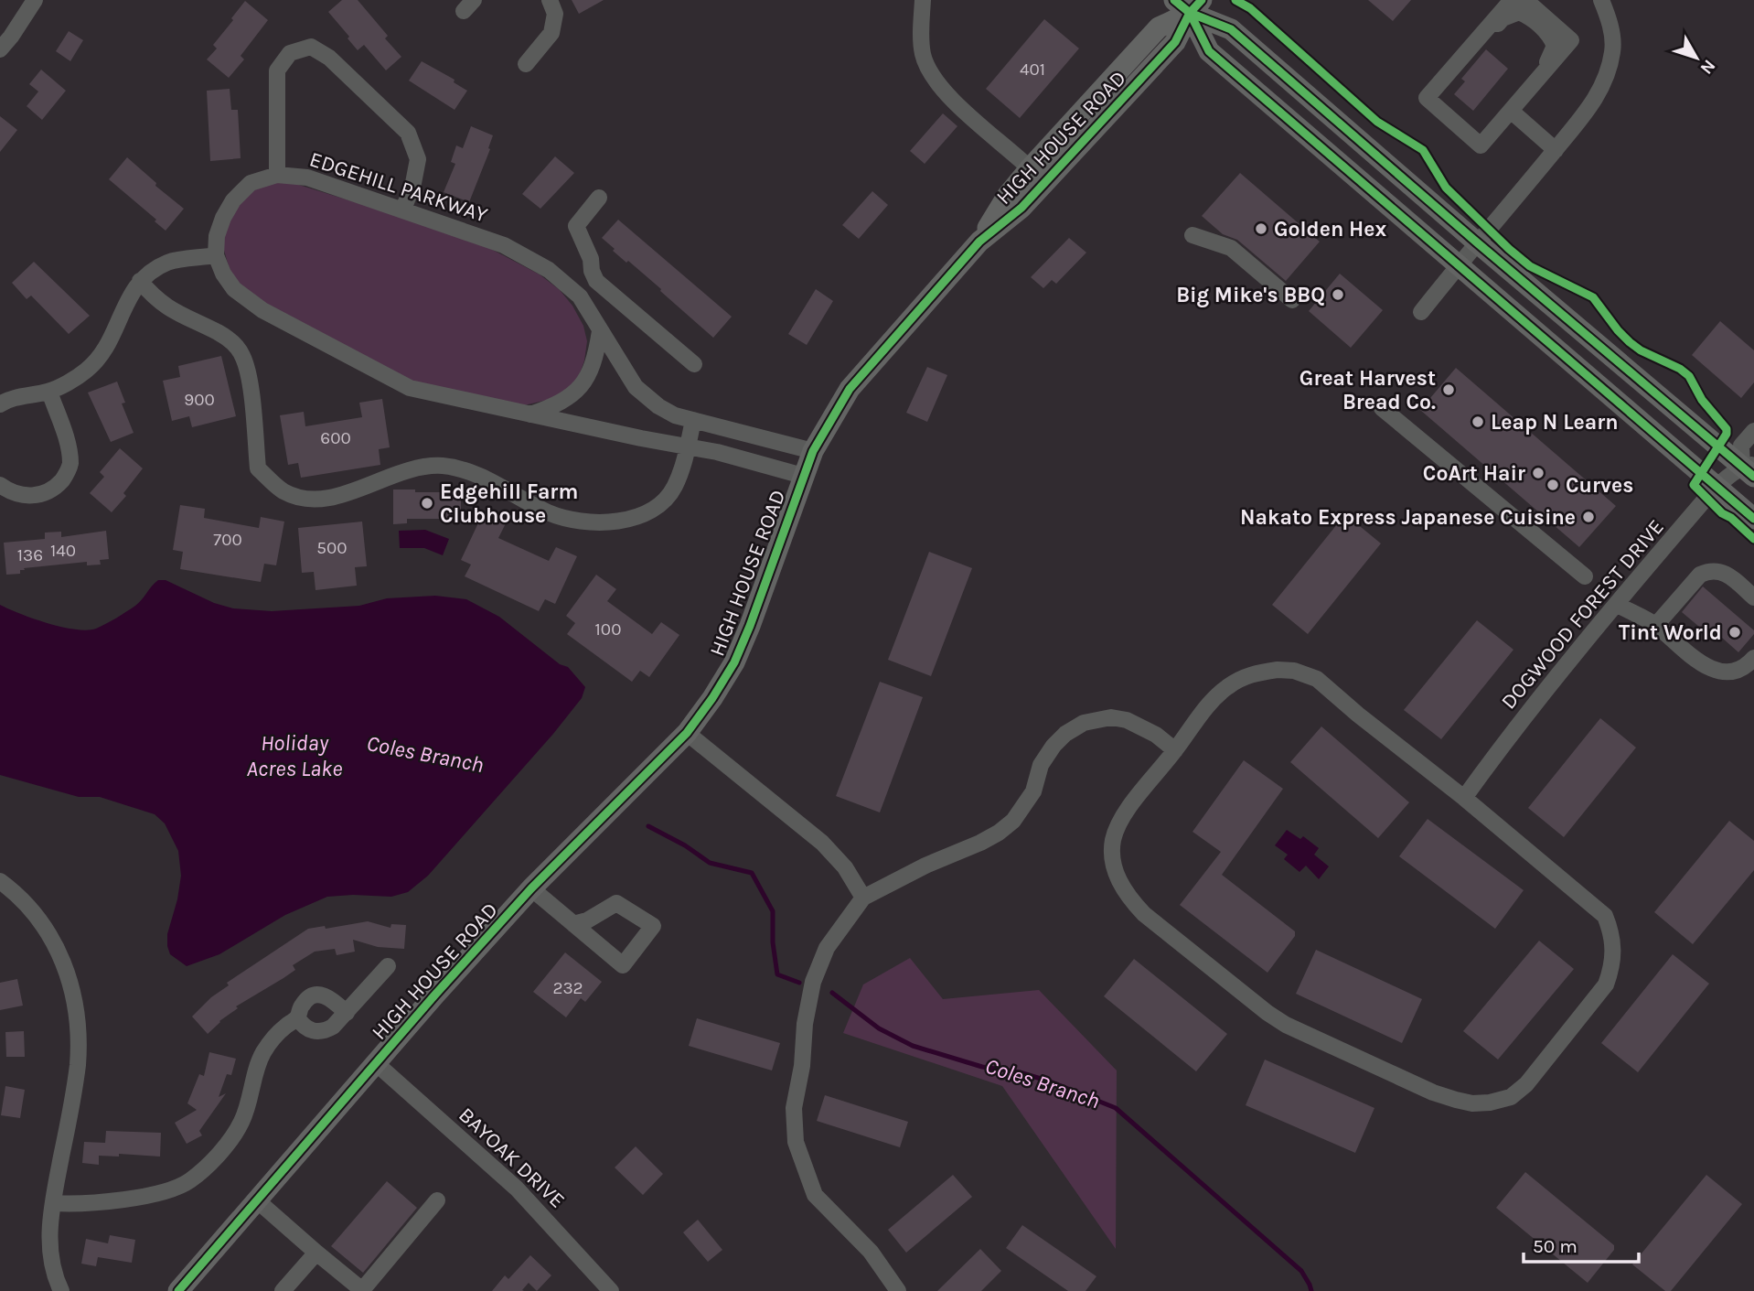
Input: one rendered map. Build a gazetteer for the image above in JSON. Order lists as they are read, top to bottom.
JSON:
{
  "streets": {
    "main road": ["HIGH HOUSE ROAD"],
    "street": ["EDGEHILL PARKWAY", "DOGWOOD FOREST DRIVE", "BAYOAK DRIVE"]
  },
  "crossings": [
    ["HIGH HOUSE ROAD", "EDGEHILL PARKWAY"],
    ["HIGH HOUSE ROAD", "BAYOAK DRIVE"]
  ],
  "water": ["Holiday Acres Lake", "Coles Branch"],
  "places": [
    "Golden Hex",
    "Big Mike's BBQ",
    "Great Harvest Bread Co.",
    "Leap N Learn",
    "CoArt Hair",
    "Curves",
    "Edgehill Farm Clubhouse",
    "Nakato Express Japanese Cuisine",
    "Tint World"
  ],
  "house_numbers": [
    "401",
    "900",
    "600",
    "700",
    "500",
    "140",
    "136",
    "100",
    "232"
  ],
  "scale_bar": "50 m",
  "north": "bottom right"
}
